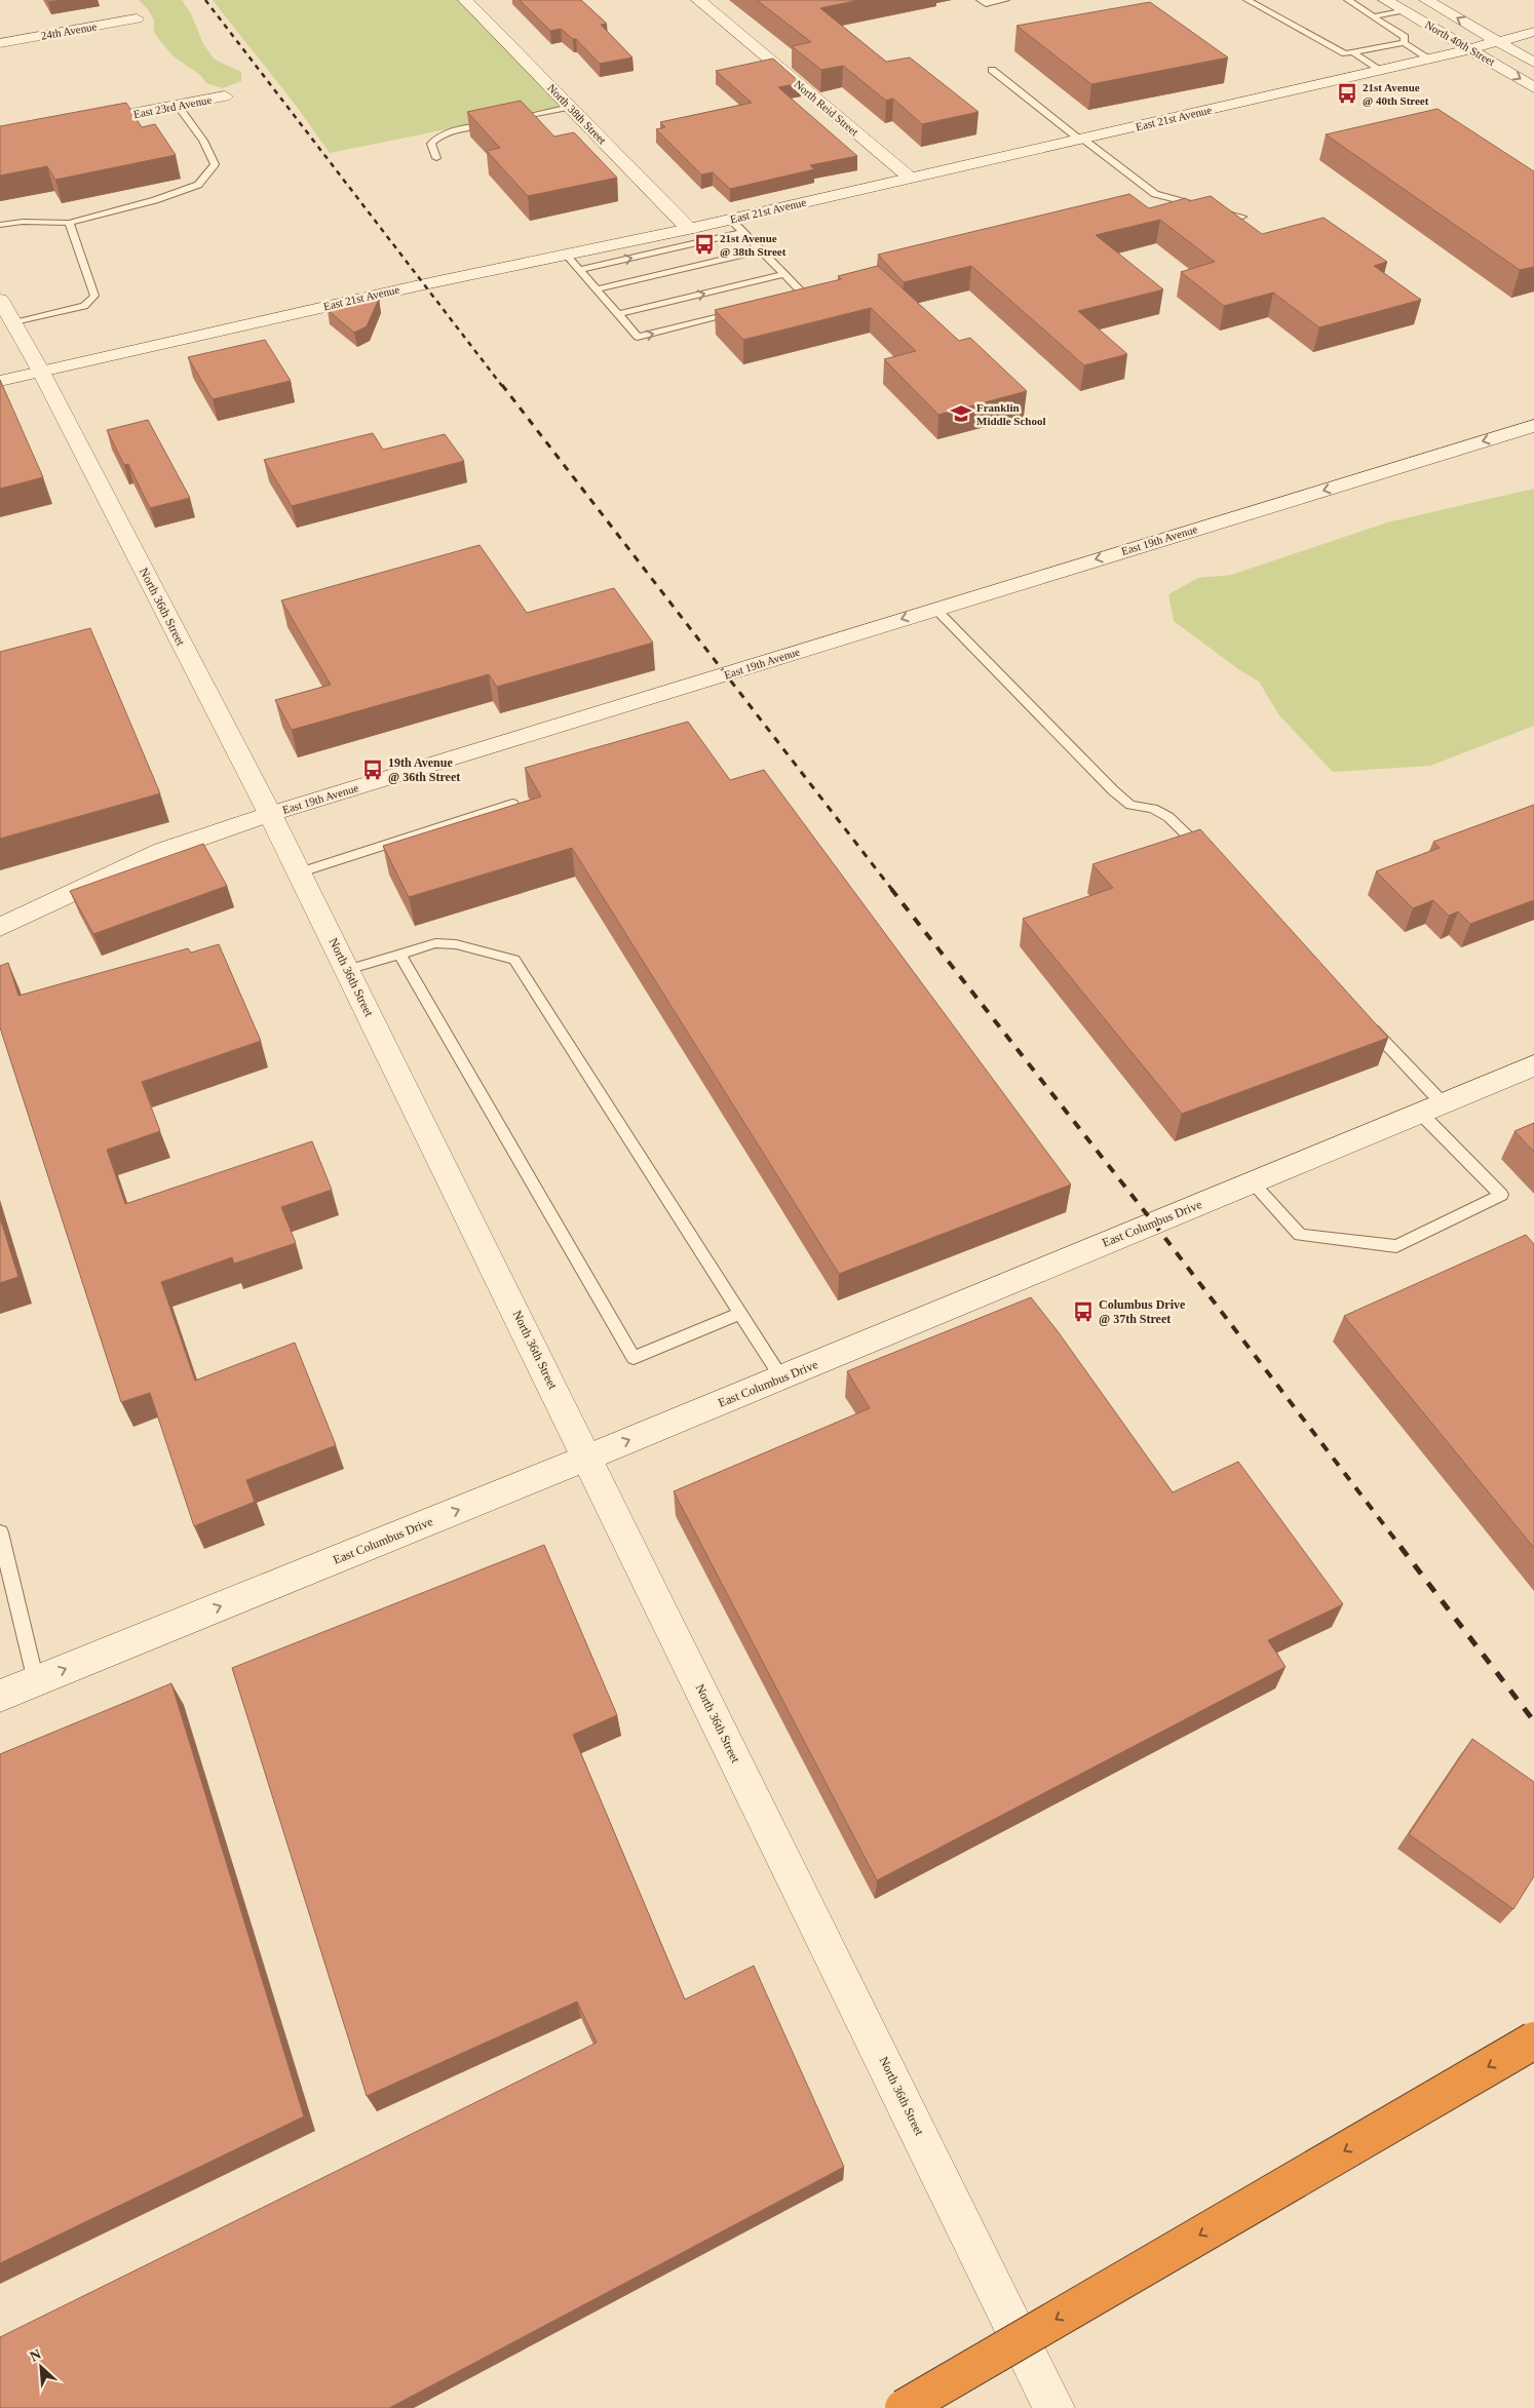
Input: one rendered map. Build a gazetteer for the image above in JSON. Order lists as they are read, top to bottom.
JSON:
{
  "streets": {
    "street": [
      "24th Avenue",
      "North 40th Street",
      "East 23rd Avenue",
      "North Reid Street",
      "North 38th Street",
      "East 21st Avenue",
      "East 19th Avenue",
      "North 36th Street",
      "East Columbus Drive"
    ]
  },
  "crossings": [
    ["North 40th Street", "East 21st Avenue"],
    ["North Reid Street", "East 21st Avenue"],
    ["North 38th Street", "East 21st Avenue"],
    ["East 21st Avenue", "North 36th Street"],
    ["East 19th Avenue", "North 36th Street"],
    ["North 36th Street", "East Columbus Drive"]
  ],
  "one_way": ["East 19th Avenue", "East Columbus Drive"],
  "places": {
    "bus stop": [
      "21st Avenue @ 40th Street",
      "21st Avenue @ 38th Street",
      "19th Avenue @ 36th Street",
      "Columbus Drive @ 37th Street"
    ],
    "school or university": ["Franklin Middle School"]
  },
  "north": "top left"
}
